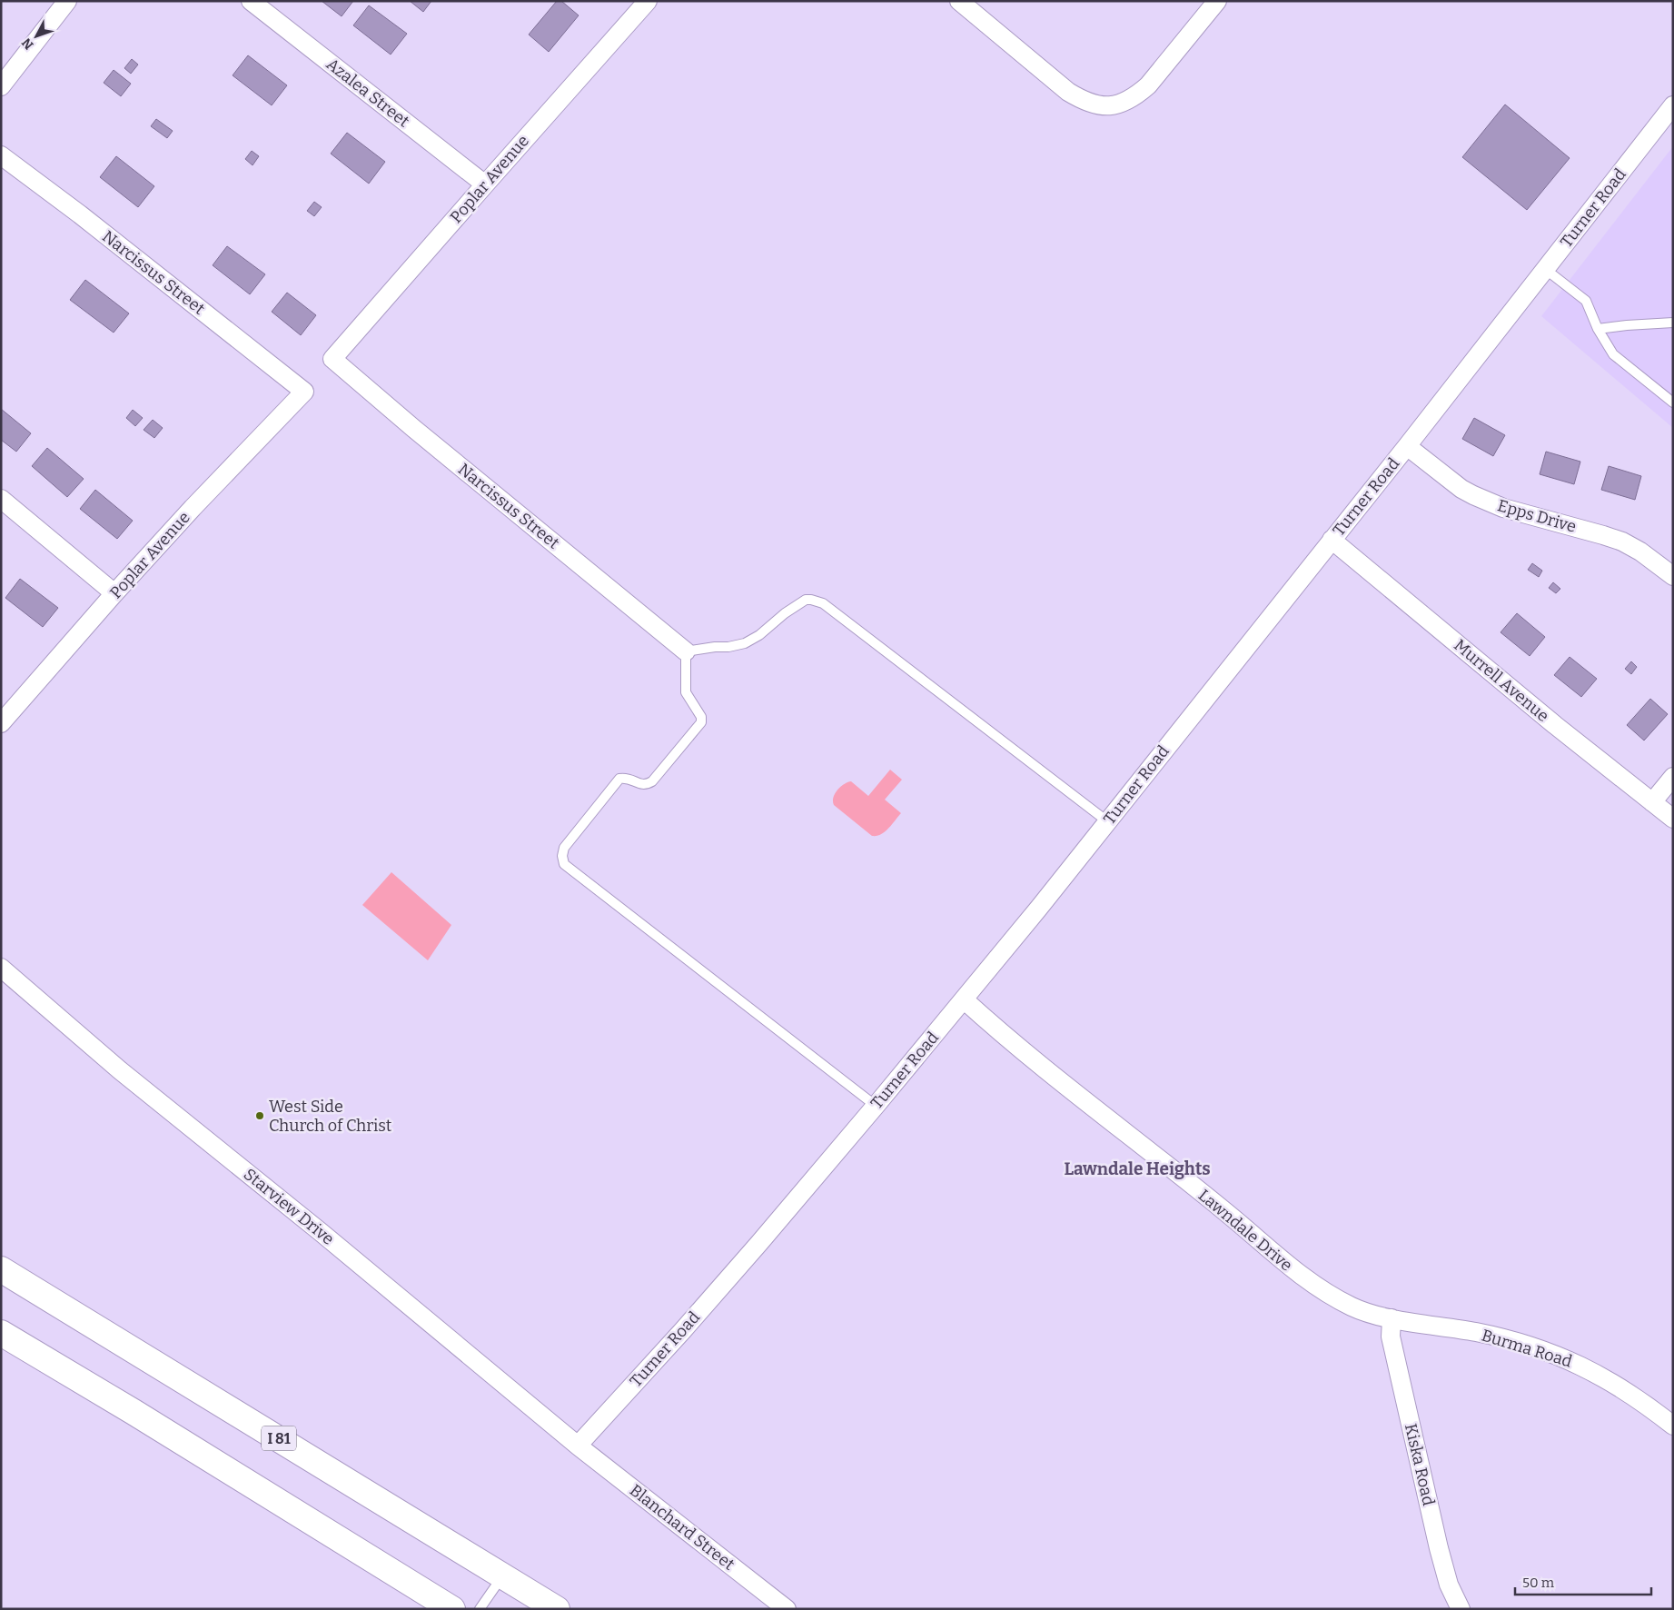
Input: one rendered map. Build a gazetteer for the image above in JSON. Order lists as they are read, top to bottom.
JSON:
{
  "streets": {
    "highway": ["I 81"],
    "street": [
      "Azalea Street",
      "Poplar Avenue",
      "Turner Road",
      "Narcissus Street",
      "Epps Drive",
      "Murrell Avenue",
      "Starview Drive",
      "Lawndale Drive",
      "Burma Road",
      "Kiska Road",
      "Blanchard Street"
    ]
  },
  "crossings": [
    ["Azalea Street", "Poplar Avenue"],
    ["Poplar Avenue", "Narcissus Street"],
    ["Turner Road", "Epps Drive"],
    ["Turner Road", "Murrell Avenue"],
    ["Turner Road", "Starview Drive"],
    ["Turner Road", "Lawndale Drive"],
    ["Turner Road", "Blanchard Street"],
    ["Starview Drive", "Blanchard Street"],
    ["Lawndale Drive", "Burma Road"],
    ["Lawndale Drive", "Kiska Road"],
    ["Burma Road", "Kiska Road"]
  ],
  "districts": ["Lawndale Heights"],
  "places": ["West Side Church of Christ"],
  "scale_bar": "50 m",
  "north": "bottom left"
}
